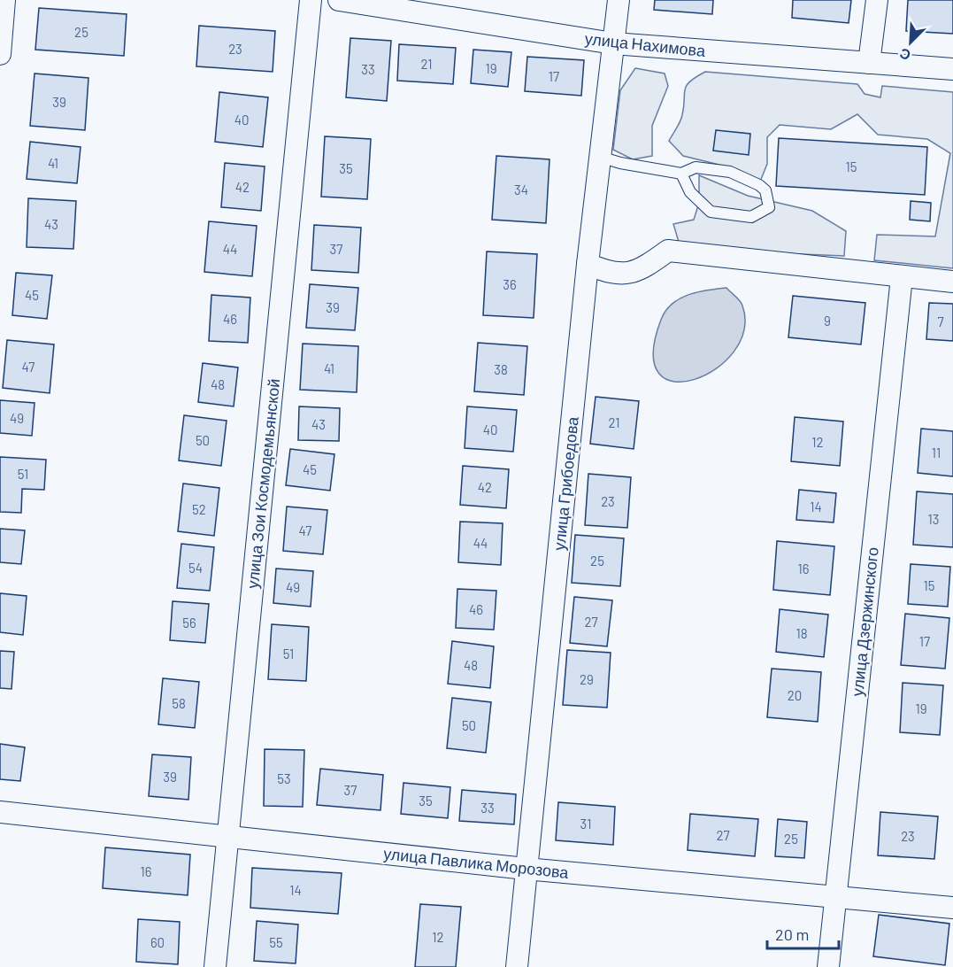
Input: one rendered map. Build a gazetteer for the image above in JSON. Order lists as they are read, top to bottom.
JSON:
{
  "streets": {
    "street": [
      "улица Нахимова",
      "улица Зои Космодемьянской",
      "улица Грибоедова",
      "улица Дзержинского",
      "улица Павлика Морозова"
    ]
  },
  "crossings": [
    ["улица Нахимова", "улица Грибоедова"],
    ["улица Зои Космодемьянской", "улица Павлика Морозова"],
    ["улица Грибоедова", "улица Павлика Морозова"],
    ["улица Дзержинского", "улица Павлика Морозова"]
  ],
  "house_numbers": [
    "25",
    "23",
    "21",
    "19",
    "33",
    "17",
    "39",
    "40",
    "41",
    "15",
    "35",
    "42",
    "34",
    "43",
    "44",
    "37",
    "36",
    "45",
    "39",
    "46",
    "9",
    "7",
    "47",
    "41",
    "38",
    "48",
    "49",
    "21",
    "43",
    "40",
    "50",
    "12",
    "11",
    "45",
    "51",
    "42",
    "23",
    "14",
    "52",
    "13",
    "47",
    "44",
    "25",
    "54",
    "16",
    "15",
    "49",
    "46",
    "27",
    "56",
    "18",
    "17",
    "51",
    "48",
    "29",
    "20",
    "58",
    "19",
    "50",
    "39",
    "53",
    "37",
    "35",
    "33",
    "31",
    "27",
    "23",
    "25",
    "16",
    "14",
    "12",
    "60",
    "55"
  ],
  "scale_bar": "20 m",
  "north": "bottom left"
}
